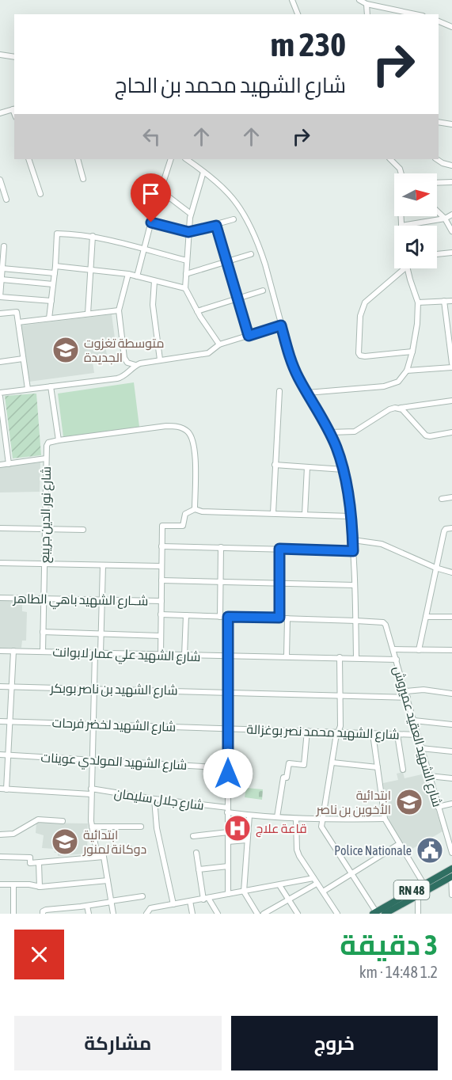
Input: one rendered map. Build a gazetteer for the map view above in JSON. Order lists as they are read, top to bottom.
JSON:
{
  "streets": {
    "highway": ["RN 48"],
    "street": [
      "شارع نور الدين جريبع",
      "شــارع الشهيد باهي الطاهر",
      "شارع الشهيد علي عمار لابوانت",
      "شارع الشهيد بن ناصر بوبكر",
      "شارع الشهيد لخضر فرحات",
      "شارع الشهيد محمد نصر بوغزالة",
      "شارع الشهيد العقيد عميروش",
      "شارع الشهيد المولدي عوينات",
      "شارع جلال سليمان"
    ]
  },
  "crossings": [
    ["شارع نور الدين جريبع", "شــارع الشهيد باهي الطاهر"],
    ["شارع نور الدين جريبع", "شارع الشهيد علي عمار لابوانت"],
    ["شارع الشهيد علي عمار لابوانت", "شارع الشهيد العقيد عميروش"],
    ["شارع الشهيد بن ناصر بوبكر", "شارع الشهيد العقيد عميروش"],
    ["شارع الشهيد لخضر فرحات", "شارع الشهيد محمد نصر بوغزالة"],
    ["شارع الشهيد محمد نصر بوغزالة", "شارع الشهيد العقيد عميروش"]
  ],
  "places": {
    "school or university": ["متوسطة تغزوت الجديدة", "ابتدائية الأخوين بن ناصر", "ابتدائية دوكانة لمنور"],
    "hospital": ["قاعة علاج"],
    "public building": ["Police Nationale"]
  },
  "north": "right",
  "page": {
    "turn": ["230 m", "شارع الشهيد محمد بن الحاج"],
    "heading": ["3 دقيقة", "1.2 km · 14:48"],
    "buttons": ["خروج", "مشاركة"]
  }
}
